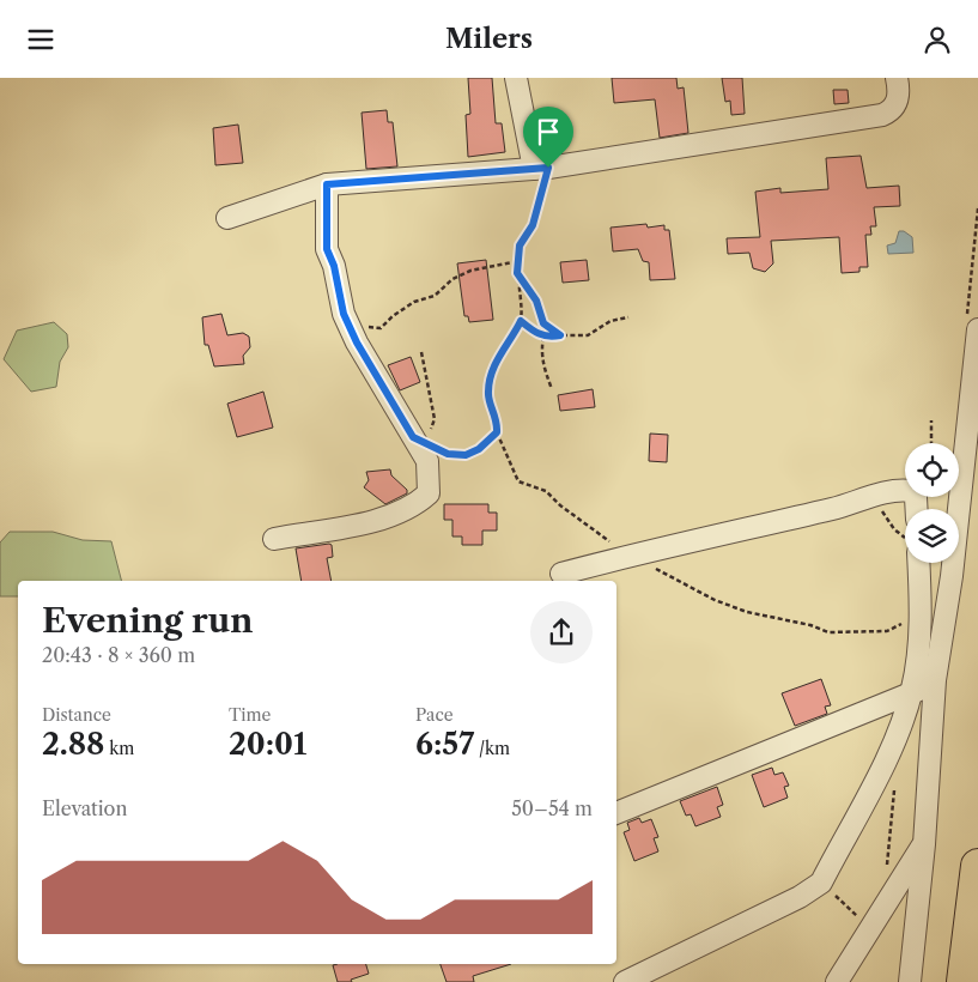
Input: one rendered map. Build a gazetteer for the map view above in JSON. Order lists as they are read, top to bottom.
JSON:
{
  "page": {
    "header": "Milers",
    "heading": ["Evening run", "20:43 · 8 × 360 m"],
    "stats": [
      ["Distance", "2.88 km"],
      ["Time", "20:01"],
      ["Pace", "6:57 /km"]
    ],
    "chart": ["Elevation", "50–54 m"]
  }
}
